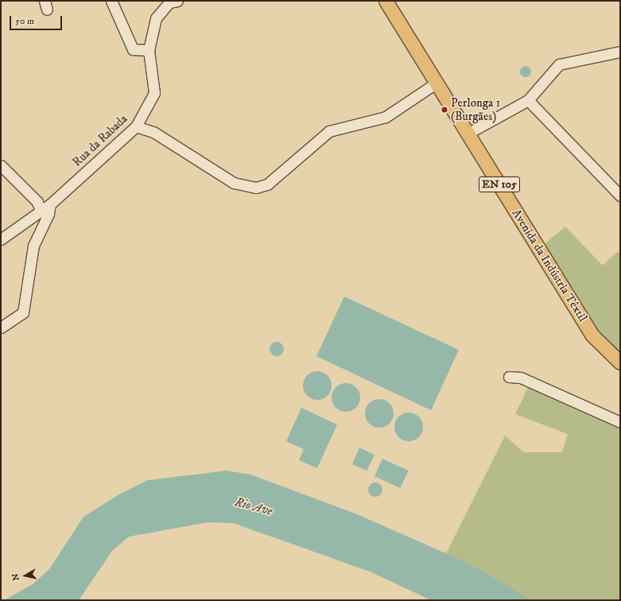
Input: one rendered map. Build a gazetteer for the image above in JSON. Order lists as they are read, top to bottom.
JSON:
{
  "streets": {
    "main road": ["EN 105", "Avenida da Indústria Têxtil"],
    "street": ["Rua da Rabada"]
  },
  "water": ["Rio Ave"],
  "places": ["Perlonga 1 (Burgães)"],
  "scale_bar": "50 m",
  "north": "left"
}
